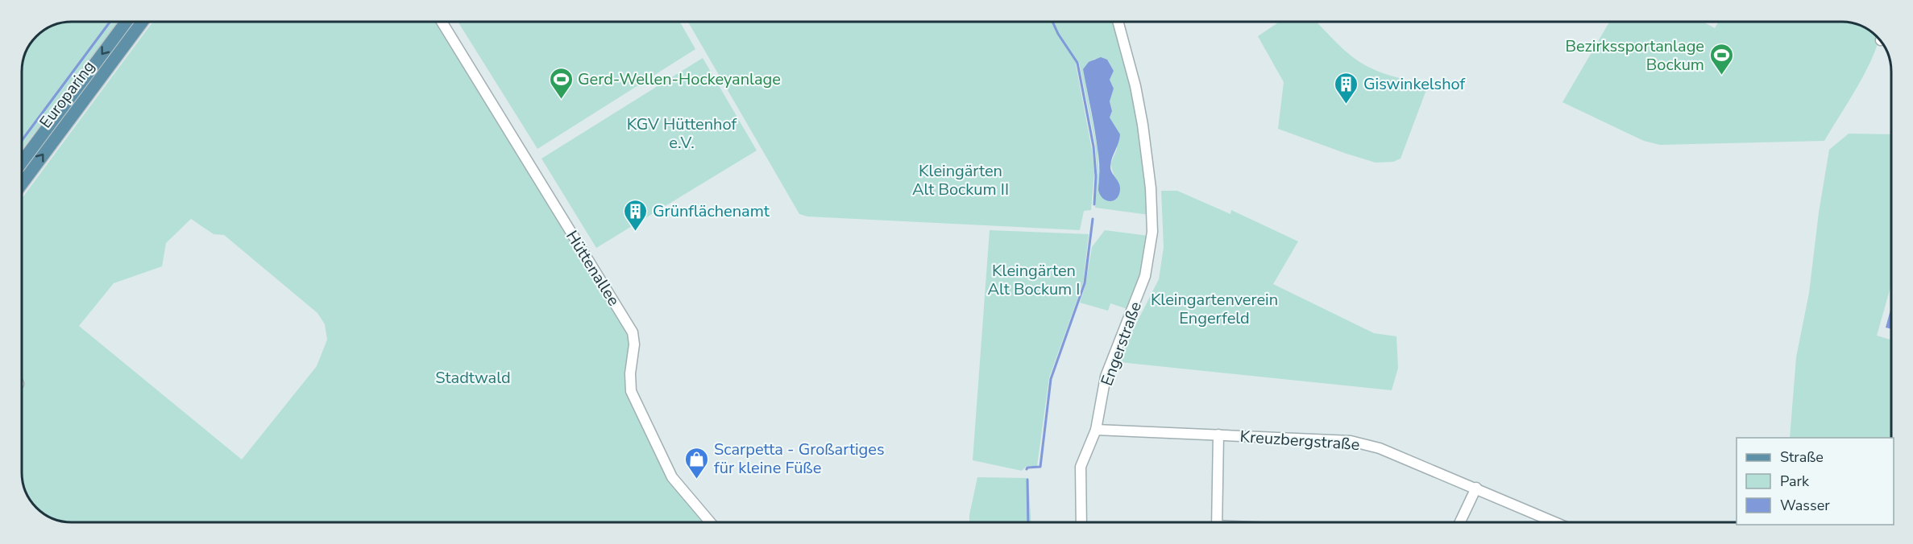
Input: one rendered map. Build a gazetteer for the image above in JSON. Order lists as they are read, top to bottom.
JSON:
{
  "streets": {
    "main road": ["Europaring"],
    "street": ["Hüttenallee", "Engerstraße", "Kreuzbergstraße"]
  },
  "crossings": [
    ["Engerstraße", "Kreuzbergstraße"]
  ],
  "parks": [
    "KGV Hüttenhof e.V.",
    "Kleingärten Alt Bockum II",
    "Kleingärten Alt Bockum I",
    "Kleingartenverein Engerfeld",
    "Stadtwald"
  ],
  "places": {
    "sports": ["Bezirkssportanlage Bockum", "Gerd-Wellen-Hockeyanlage"],
    "building": ["Giswinkelshof", "Grünflächenamt"],
    "shop": ["Scarpetta - Großartiges für kleine Füße"]
  },
  "legend": ["Straße", "Park", "Wasser"]
}
